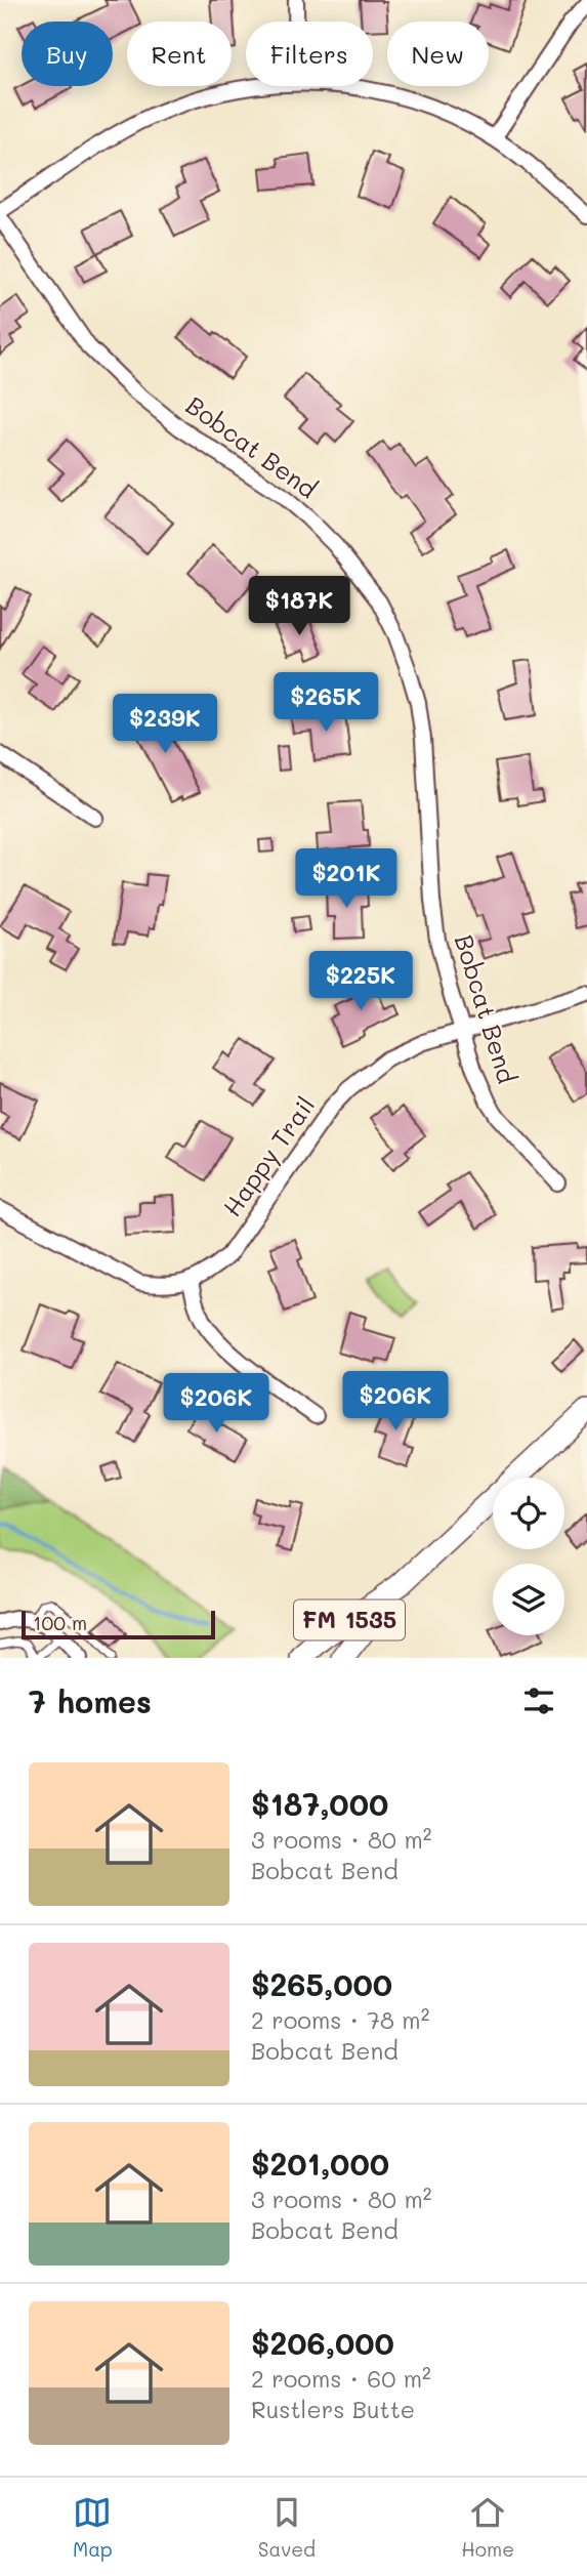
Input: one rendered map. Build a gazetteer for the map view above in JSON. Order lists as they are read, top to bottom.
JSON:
{
  "streets": {
    "main road": ["FM 1535"],
    "street": ["Bobcat Bend", "Happy Trail"]
  },
  "crossings": [
    ["Bobcat Bend", "Happy Trail"]
  ],
  "scale_bar": "100 m",
  "page": {
    "chip": [
      "Buy",
      "Rent",
      "Filters",
      "New"
    ],
    "price": [
      "$187K",
      "$265K",
      "$239K",
      "$201K",
      "$225K",
      "$206K",
      "$206K"
    ],
    "scale": "100 m",
    "heading": "7 homes",
    "list": [
      {
        "name": "$187,000",
        "note": "3 rooms · 80 m² · Bobcat Bend"
      },
      {
        "name": "$265,000",
        "note": "2 rooms · 78 m² · Bobcat Bend"
      },
      {
        "name": "$201,000",
        "note": "3 rooms · 80 m² · Bobcat Bend"
      },
      {
        "name": "$206,000",
        "note": "2 rooms · 60 m² · Rustlers Butte"
      }
    ],
    "tabs": ["Map", "Saved", "Home"]
  }
}
